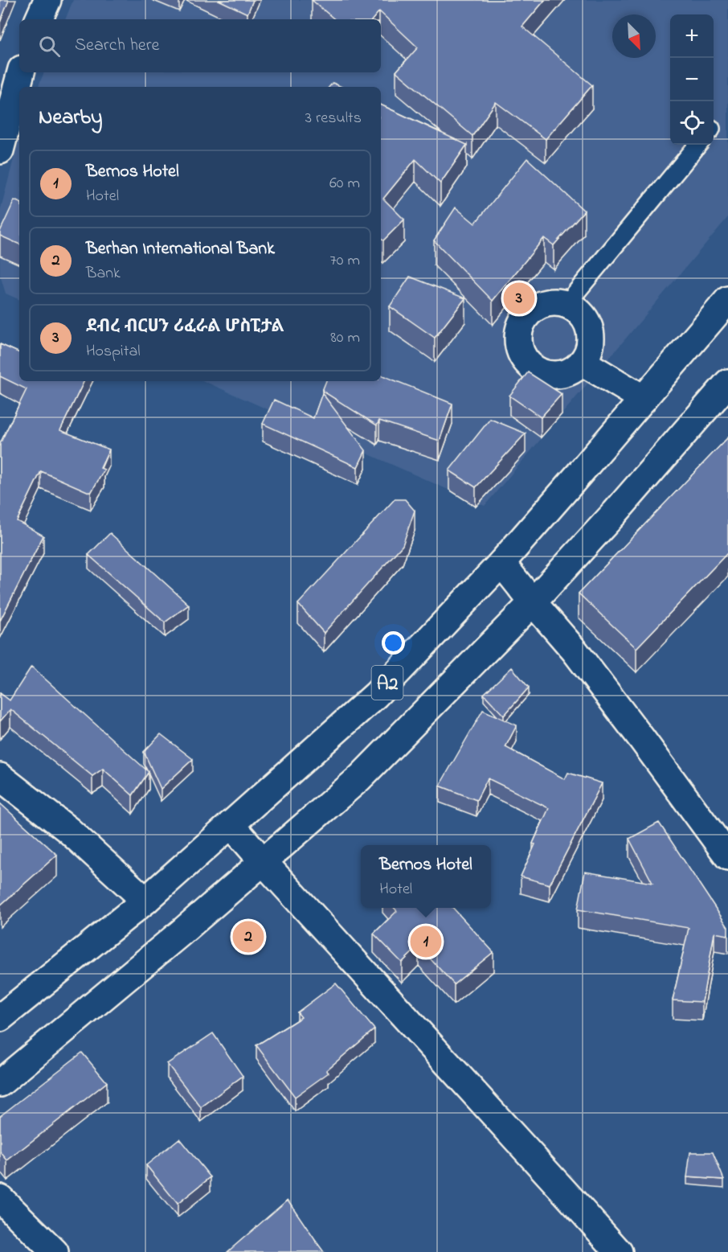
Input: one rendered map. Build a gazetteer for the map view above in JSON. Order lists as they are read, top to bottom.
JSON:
{
  "streets": {
    "main road": ["A2"]
  },
  "north": "bottom right",
  "page": {
    "map_buttons": ["+", "−"],
    "search": "Search here",
    "heading": ["Nearby", "3 results"],
    "list": [
      {
        "mark": "1",
        "name": "Bernos Hotel",
        "note": "Hotel",
        "value": "60 m"
      },
      {
        "mark": "2",
        "name": "Berhan International Bank",
        "note": "Bank",
        "value": "70 m"
      },
      {
        "mark": "3",
        "name": "ደብረ ብርሀን ሪፈራል ሆስፒታል",
        "note": "Hospital",
        "value": "80 m"
      }
    ],
    "pins": ["3", "2", "1"],
    "popup": ["Bernos Hotel", "Hotel"]
  }
}
